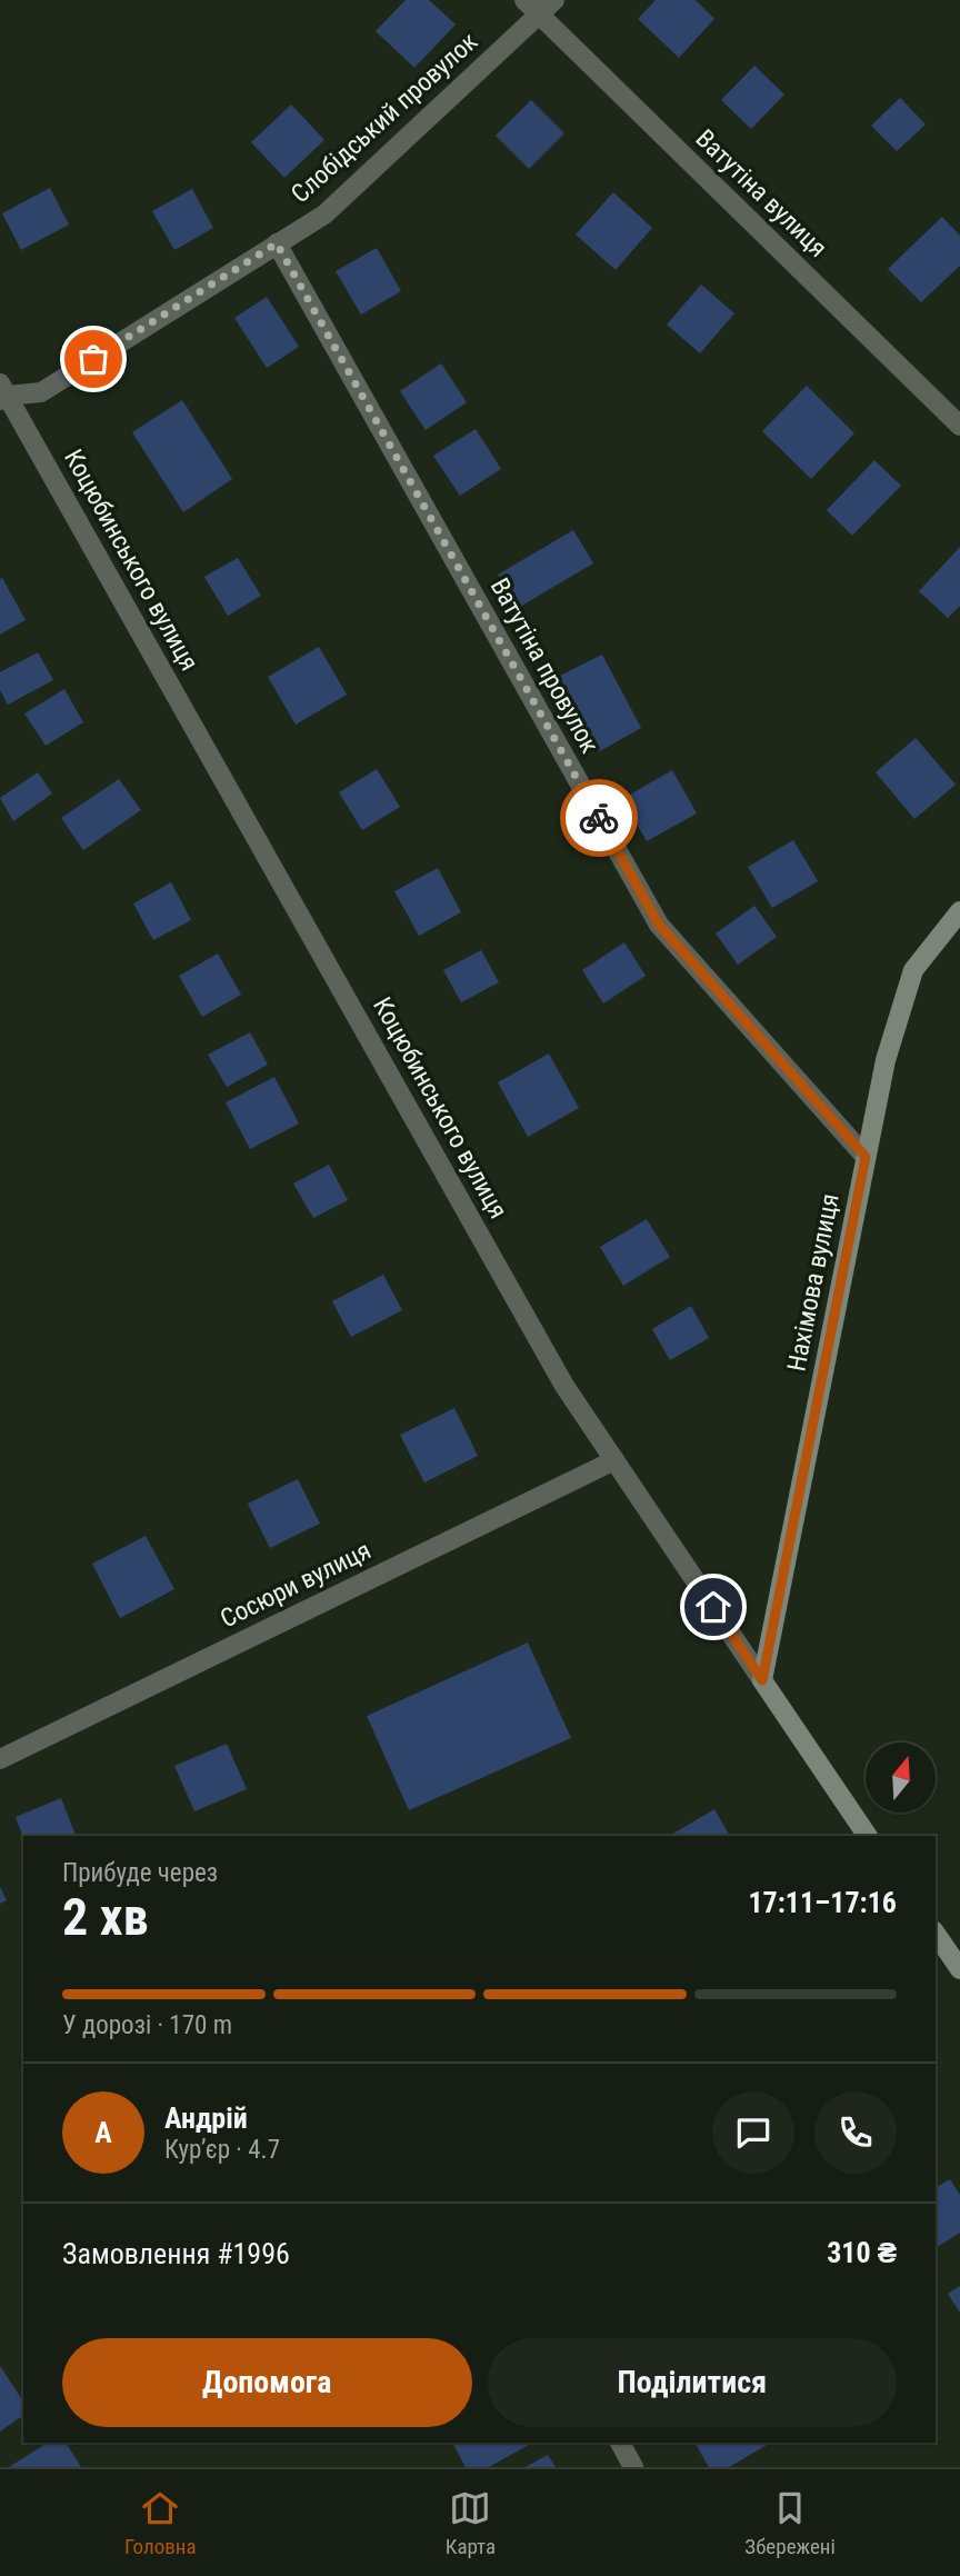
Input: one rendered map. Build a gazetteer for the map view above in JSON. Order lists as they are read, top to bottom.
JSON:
{
  "streets": {
    "street": [
      "Слобідський провулок",
      "Ватутіна вулиця",
      "Коцюбинського вулиця",
      "Ватутіна провулок",
      "Нахімова вулиця",
      "Сосюри вулиця"
    ]
  },
  "crossings": [
    ["Слобідський провулок", "Ватутіна вулиця"],
    ["Слобідський провулок", "Коцюбинського вулиця"],
    ["Слобідський провулок", "Ватутіна провулок"],
    ["Коцюбинського вулиця", "Нахімова вулиця"],
    ["Коцюбинського вулиця", "Сосюри вулиця"],
    ["Ватутіна провулок", "Нахімова вулиця"]
  ],
  "north": "top",
  "page": {
    "heading": ["2 хв", "Прибуде через", "17:11–17:16"],
    "panel": [
      "Андрій",
      "Кур’єр · 4.7",
      "Замовлення #1996",
      "310 ₴"
    ],
    "bar": "У дорозі · 170 m",
    "round": "А",
    "buttons": ["Допомога", "Поділитися"],
    "tabs": ["Головна", "Карта", "Збережені"]
  }
}
